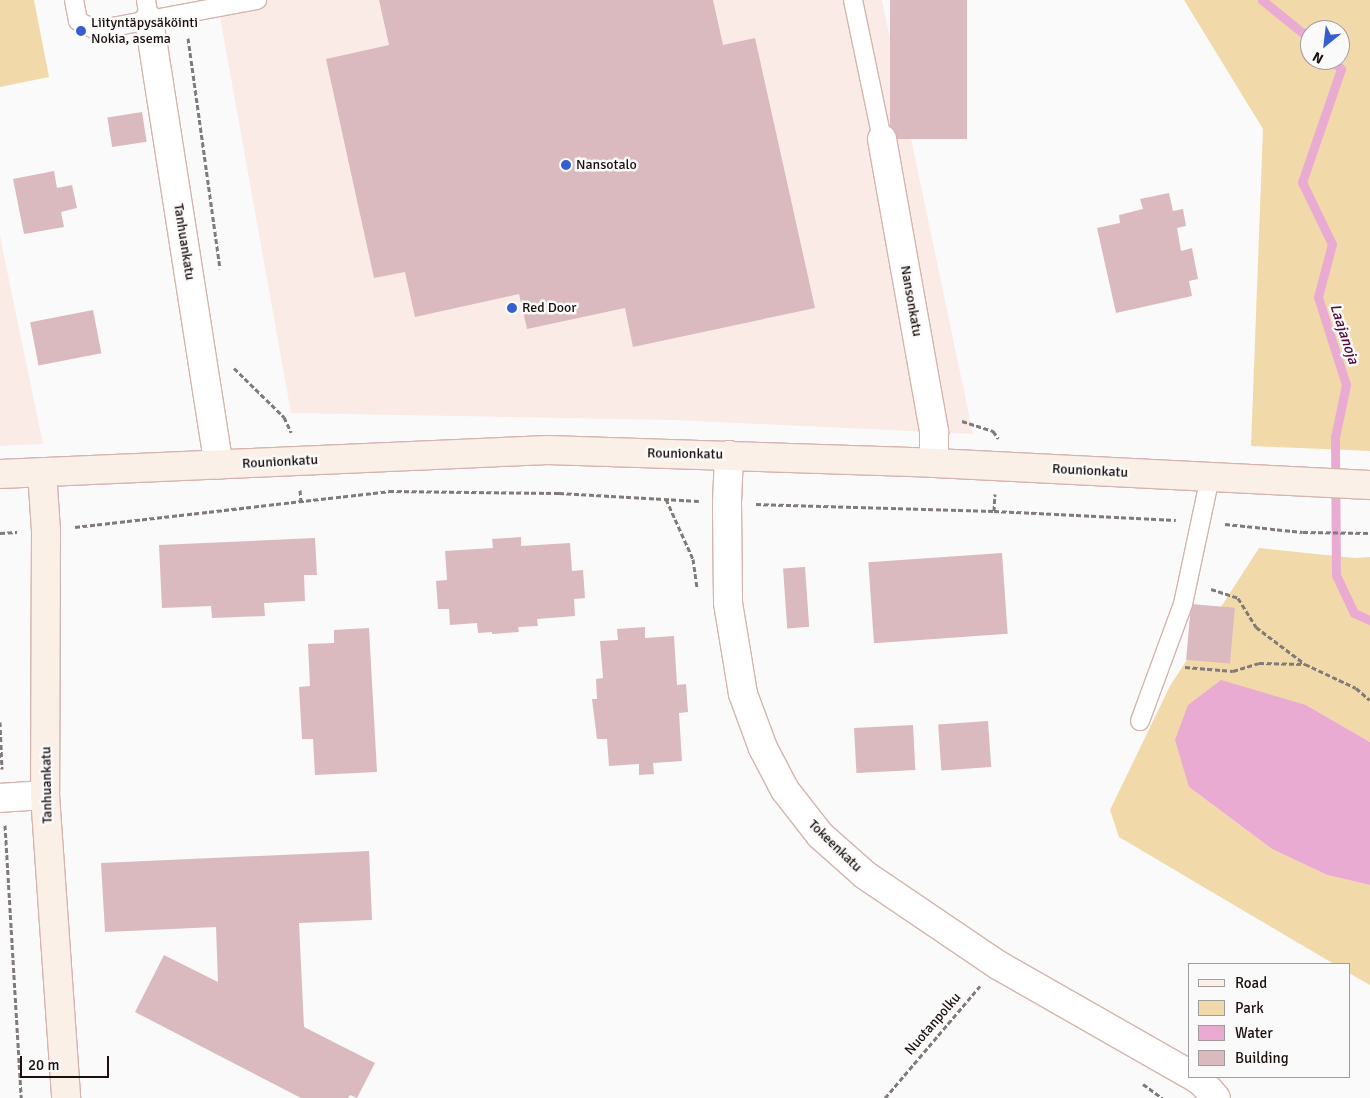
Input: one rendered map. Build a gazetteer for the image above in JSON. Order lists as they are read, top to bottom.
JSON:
{
  "streets": {
    "main road": ["Tanhuankatu", "Rounionkatu"],
    "street": ["Nansonkatu", "Tokeenkatu"],
    "path": ["Nuotanpolku"]
  },
  "crossings": [
    ["Tanhuankatu", "Rounionkatu"],
    ["Nansonkatu", "Rounionkatu"],
    ["Rounionkatu", "Tokeenkatu"],
    ["Tokeenkatu", "Nuotanpolku"]
  ],
  "water": ["Laajanoja"],
  "places": ["Liityntäpysäköinti Nokia, asema", "Nansotalo", "Red Door"],
  "legend": [
    "Road",
    "Park",
    "Water",
    "Building"
  ],
  "scale_bar": "20 m",
  "north": "bottom left"
}
